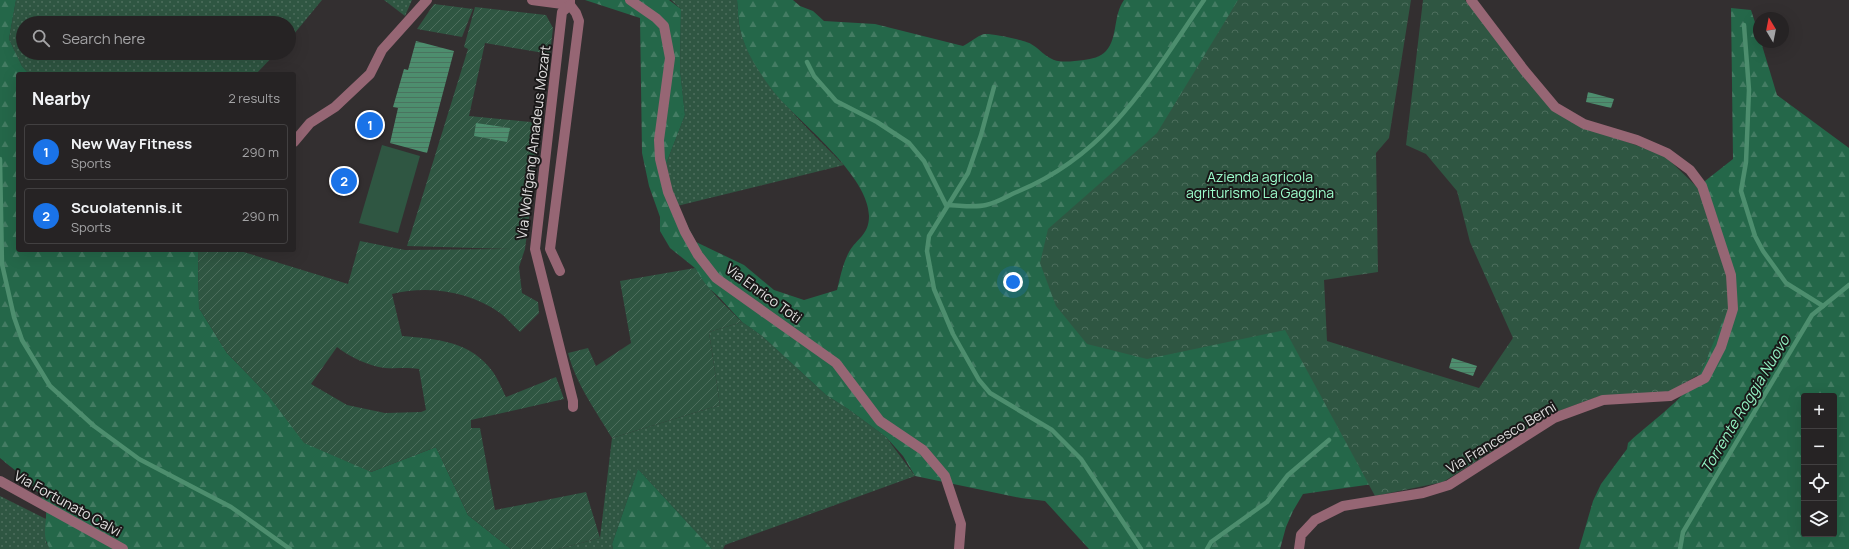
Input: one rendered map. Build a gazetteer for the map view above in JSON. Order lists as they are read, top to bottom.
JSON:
{
  "streets": {
    "street": [
      "Via Wolfgang Amadeus Mozart",
      "Via Enrico Toti",
      "Via Francesco Berni",
      "Via Fortunato Calvi"
    ]
  },
  "water": ["Torrente Roggia Nuovo"],
  "parks": ["Azienda agricola agriturismo La Gaggina"],
  "north": "top",
  "page": {
    "search": "Search here",
    "heading": ["Nearby", "2 results"],
    "pins": ["1", "2"],
    "list": [
      {
        "mark": "1",
        "name": "New Way Fitness",
        "note": "Sports",
        "value": "290 m"
      },
      {
        "mark": "2",
        "name": "Scuolatennis.it",
        "note": "Sports",
        "value": "290 m"
      }
    ],
    "map_buttons": ["+", "−"]
  }
}
